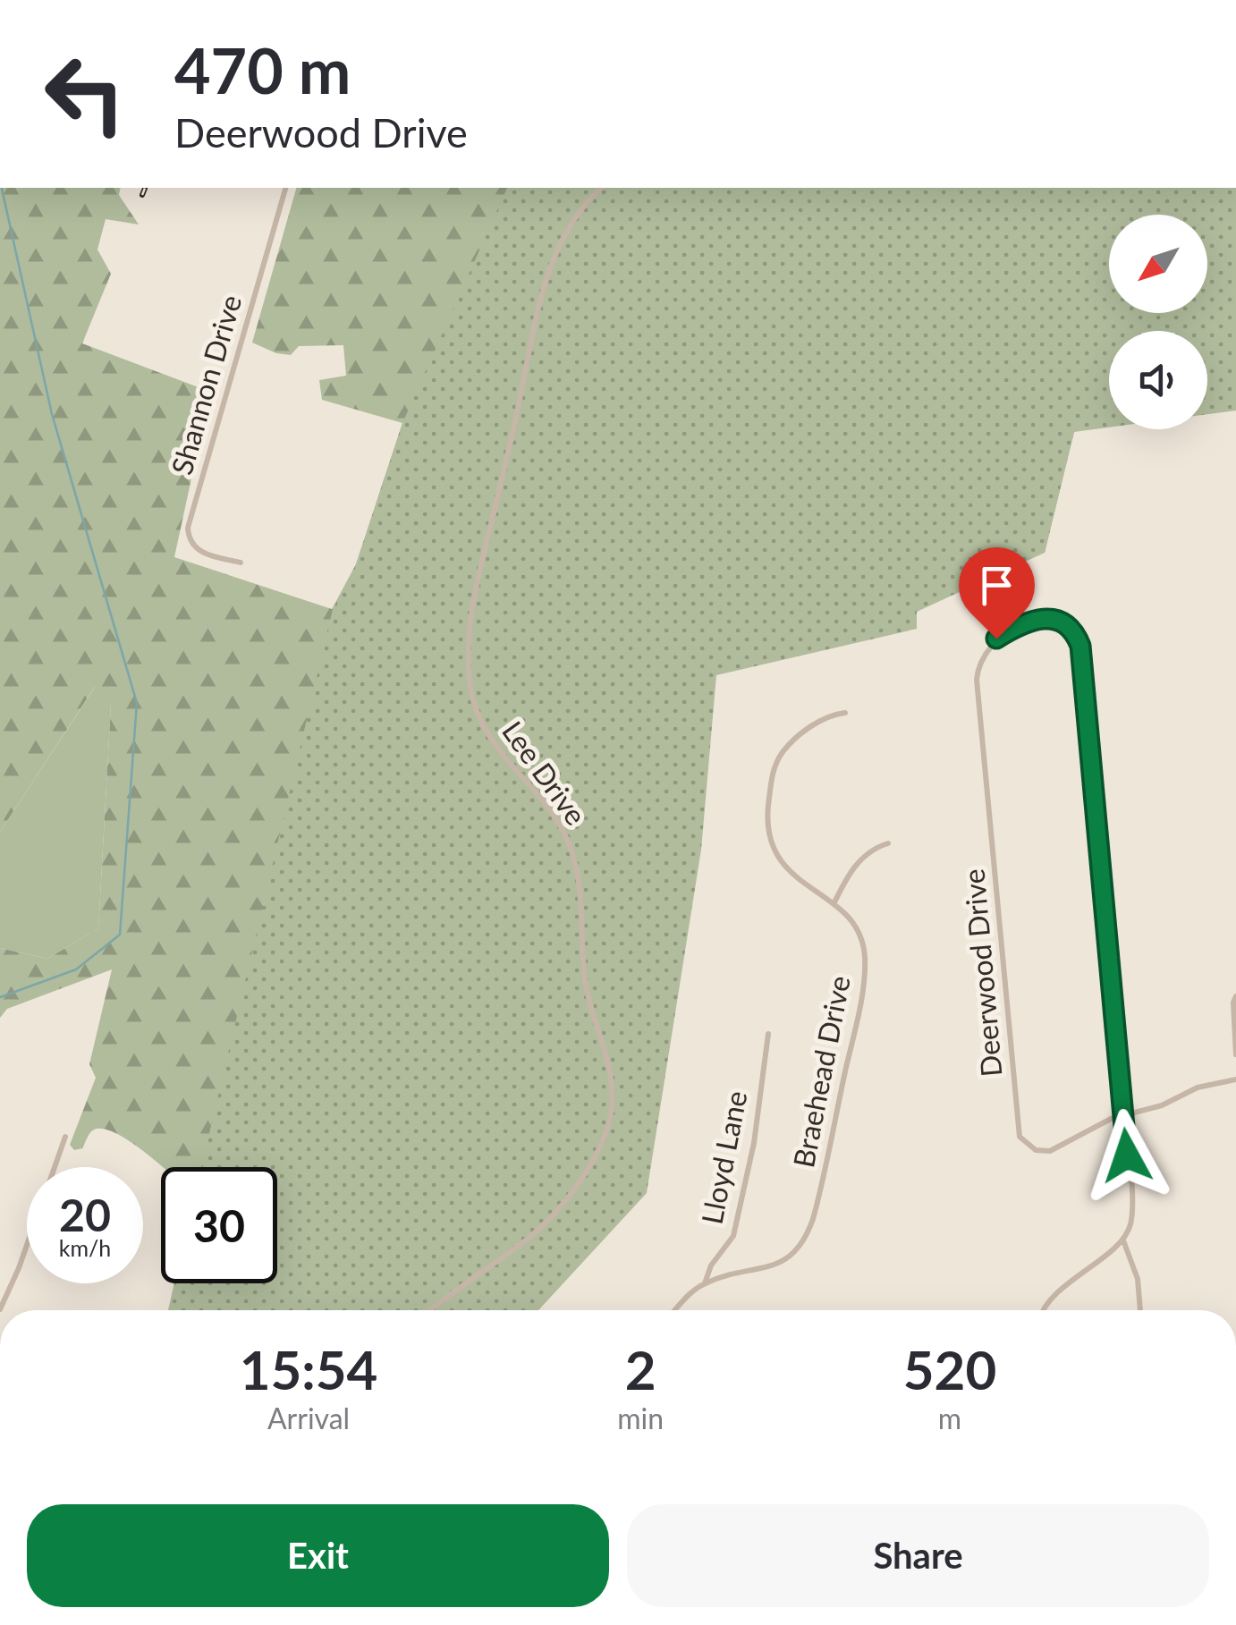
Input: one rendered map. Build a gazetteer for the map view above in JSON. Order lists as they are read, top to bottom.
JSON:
{
  "streets": {
    "street": [
      "Shannon Drive",
      "Lee Drive",
      "Deerwood Drive",
      "Braehead Drive",
      "Lloyd Lane"
    ]
  },
  "crossings": [
    ["Braehead Drive", "Lloyd Lane"]
  ],
  "north": "bottom left",
  "page": {
    "turn": ["470 m", "Deerwood Drive"],
    "speed": "20 km/h",
    "limit": "30",
    "eta": [
      "15:54",
      "Arrival",
      "2",
      "min",
      "520",
      "m"
    ],
    "buttons": ["Exit", "Share"]
  }
}
